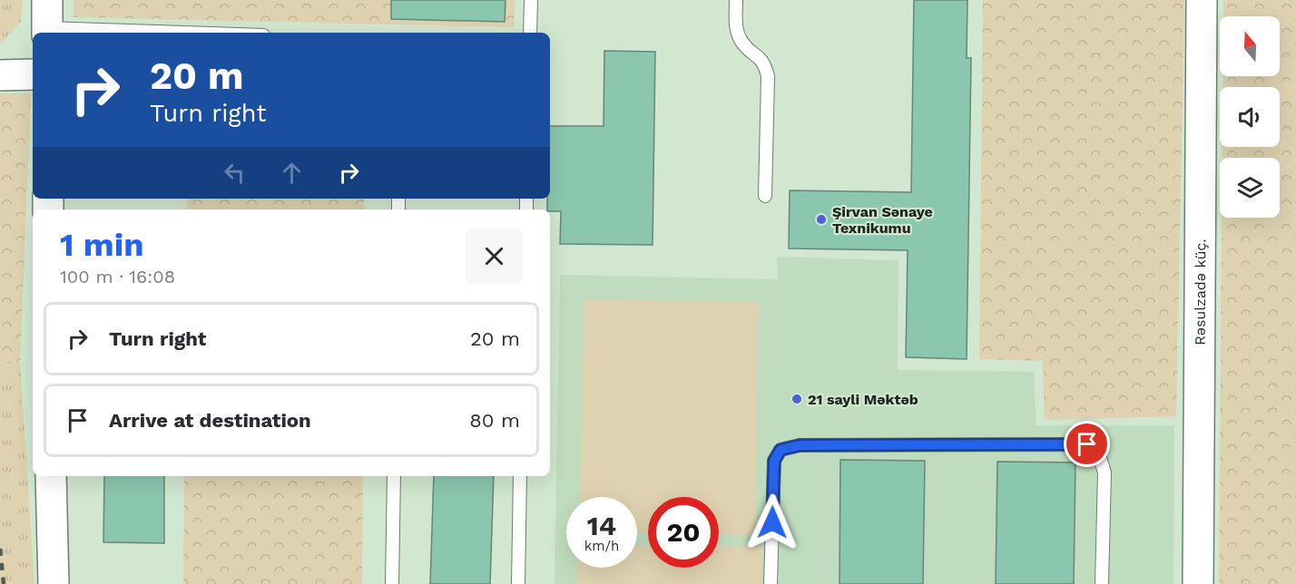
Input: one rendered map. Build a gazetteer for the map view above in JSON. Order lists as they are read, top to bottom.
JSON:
{
  "streets": {
    "main road": ["Rəsulzadə küç."]
  },
  "places": ["Şirvan Sənaye Texnikumu", "21 sayli Məktəb"],
  "north": "top",
  "page": {
    "turn": ["20 m", "Turn right"],
    "heading": ["1 min", "100 m · 16:08"],
    "list": [
      {
        "name": "Turn right",
        "value": "20 m"
      },
      {
        "name": "Arrive at destination",
        "value": "80 m"
      }
    ],
    "speed": "14 km/h",
    "limit": "20"
  }
}
